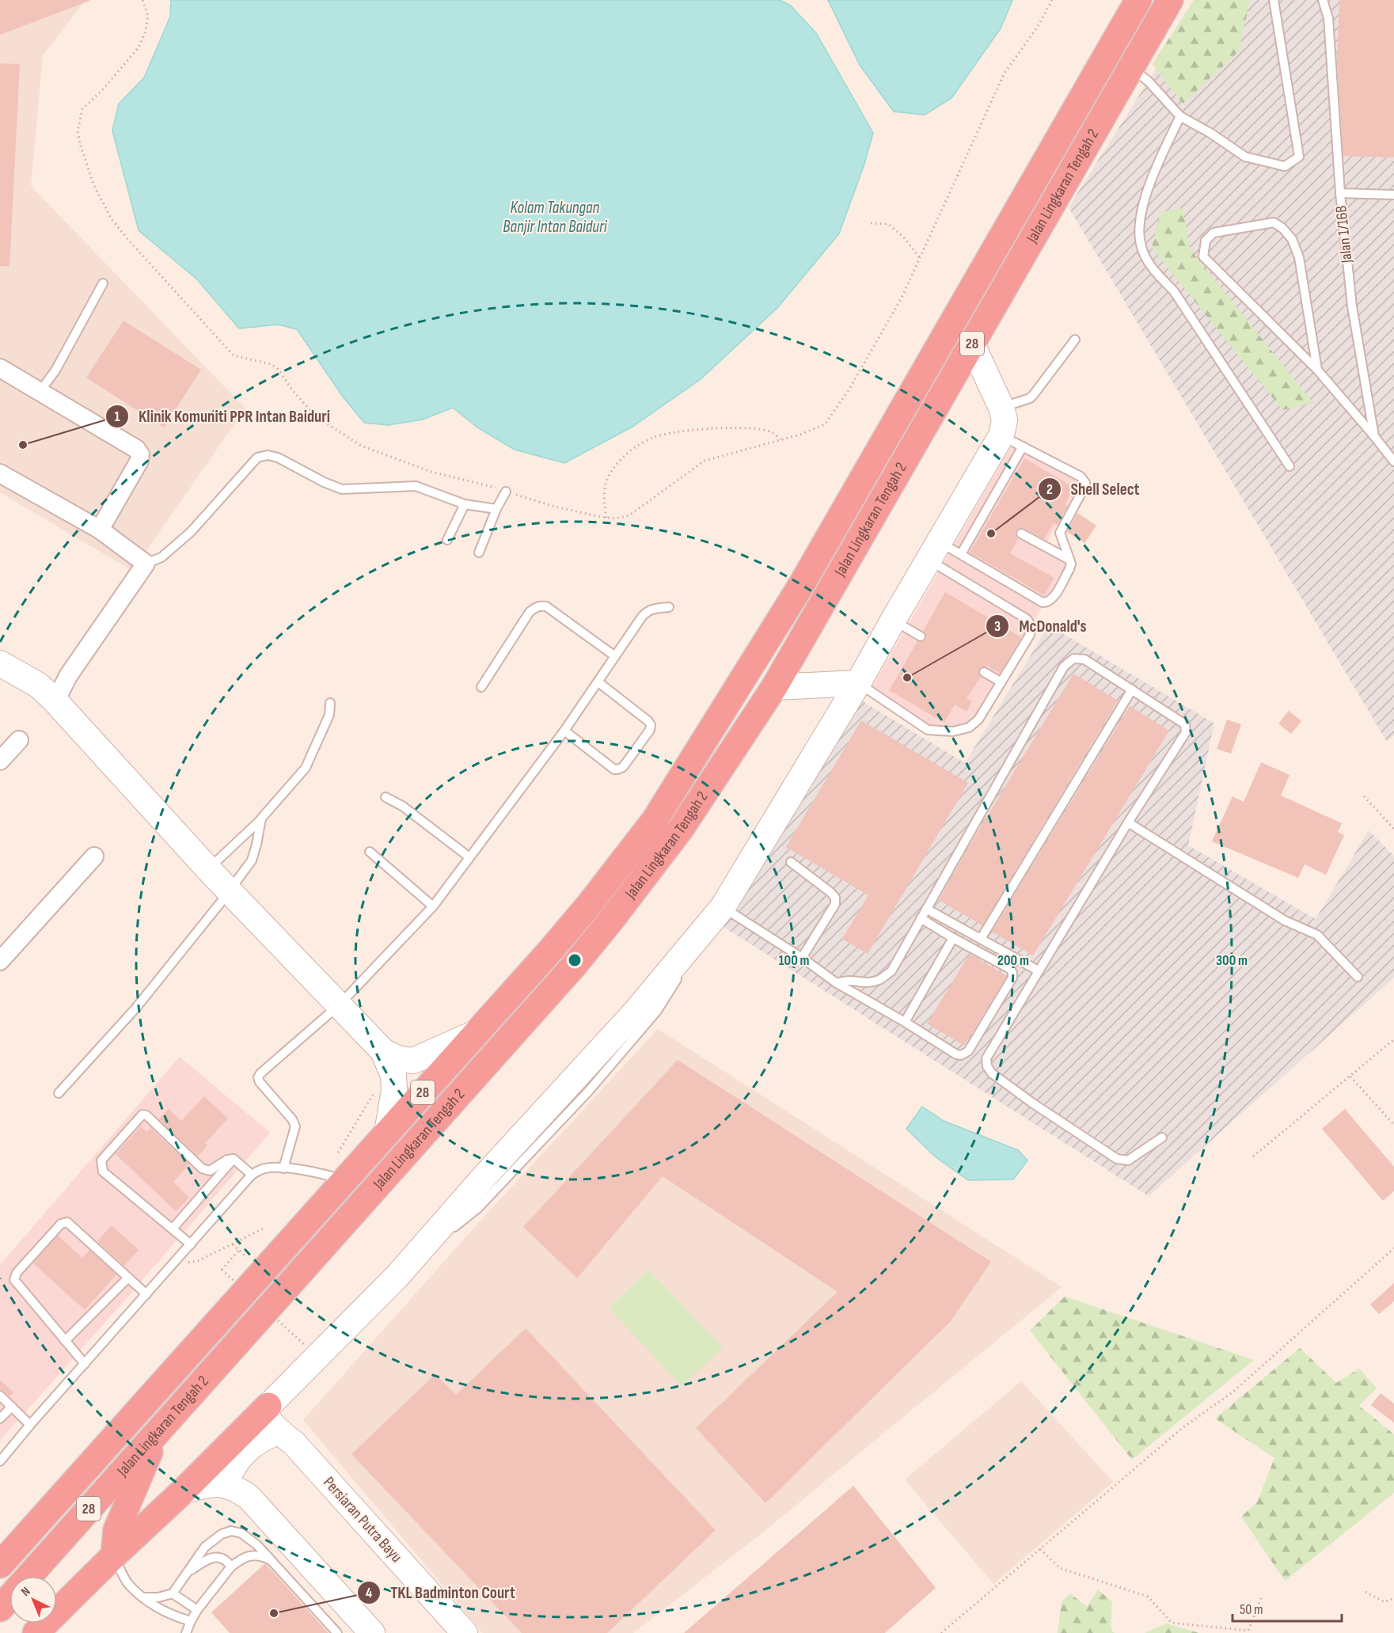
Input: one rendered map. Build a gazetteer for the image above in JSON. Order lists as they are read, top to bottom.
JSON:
{
  "streets": {
    "highway": ["Jalan Lingkaran Tengah 2", "28"],
    "street": ["Persiaran Putra Bayu"],
    "lane": ["Jalan 1/16B"]
  },
  "water": ["Kolam Takungan Banjir Intan Baiduri"],
  "places": [
    "Klinik Komuniti PPR Intan Baiduri",
    "Shell Select",
    "McDonald's",
    "TKL Badminton Court"
  ],
  "scale_bar": "50 m",
  "north": "top left",
  "rings": ["100 m", "200 m", "300 m"]
}
